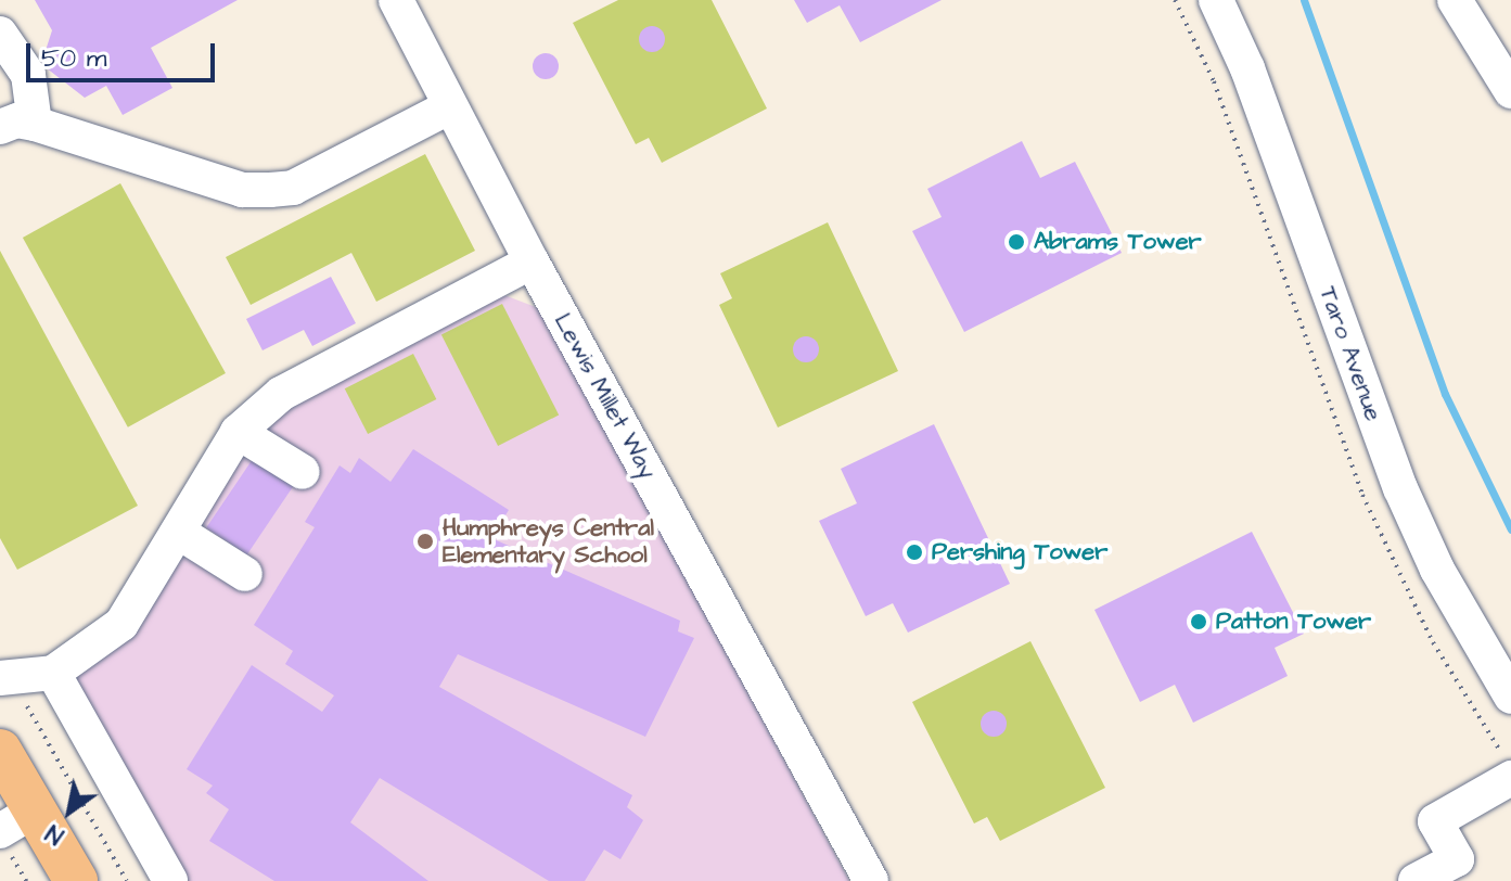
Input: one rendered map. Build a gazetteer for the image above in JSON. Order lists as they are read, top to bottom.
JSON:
{
  "streets": {
    "street": ["Taro Avenue", "Lewis Millet Way"]
  },
  "places": [
    "Abrams Tower",
    "Humphreys Central Elementary School",
    "Pershing Tower",
    "Patton Tower"
  ],
  "scale_bar": "50 m",
  "north": "bottom left"
}
